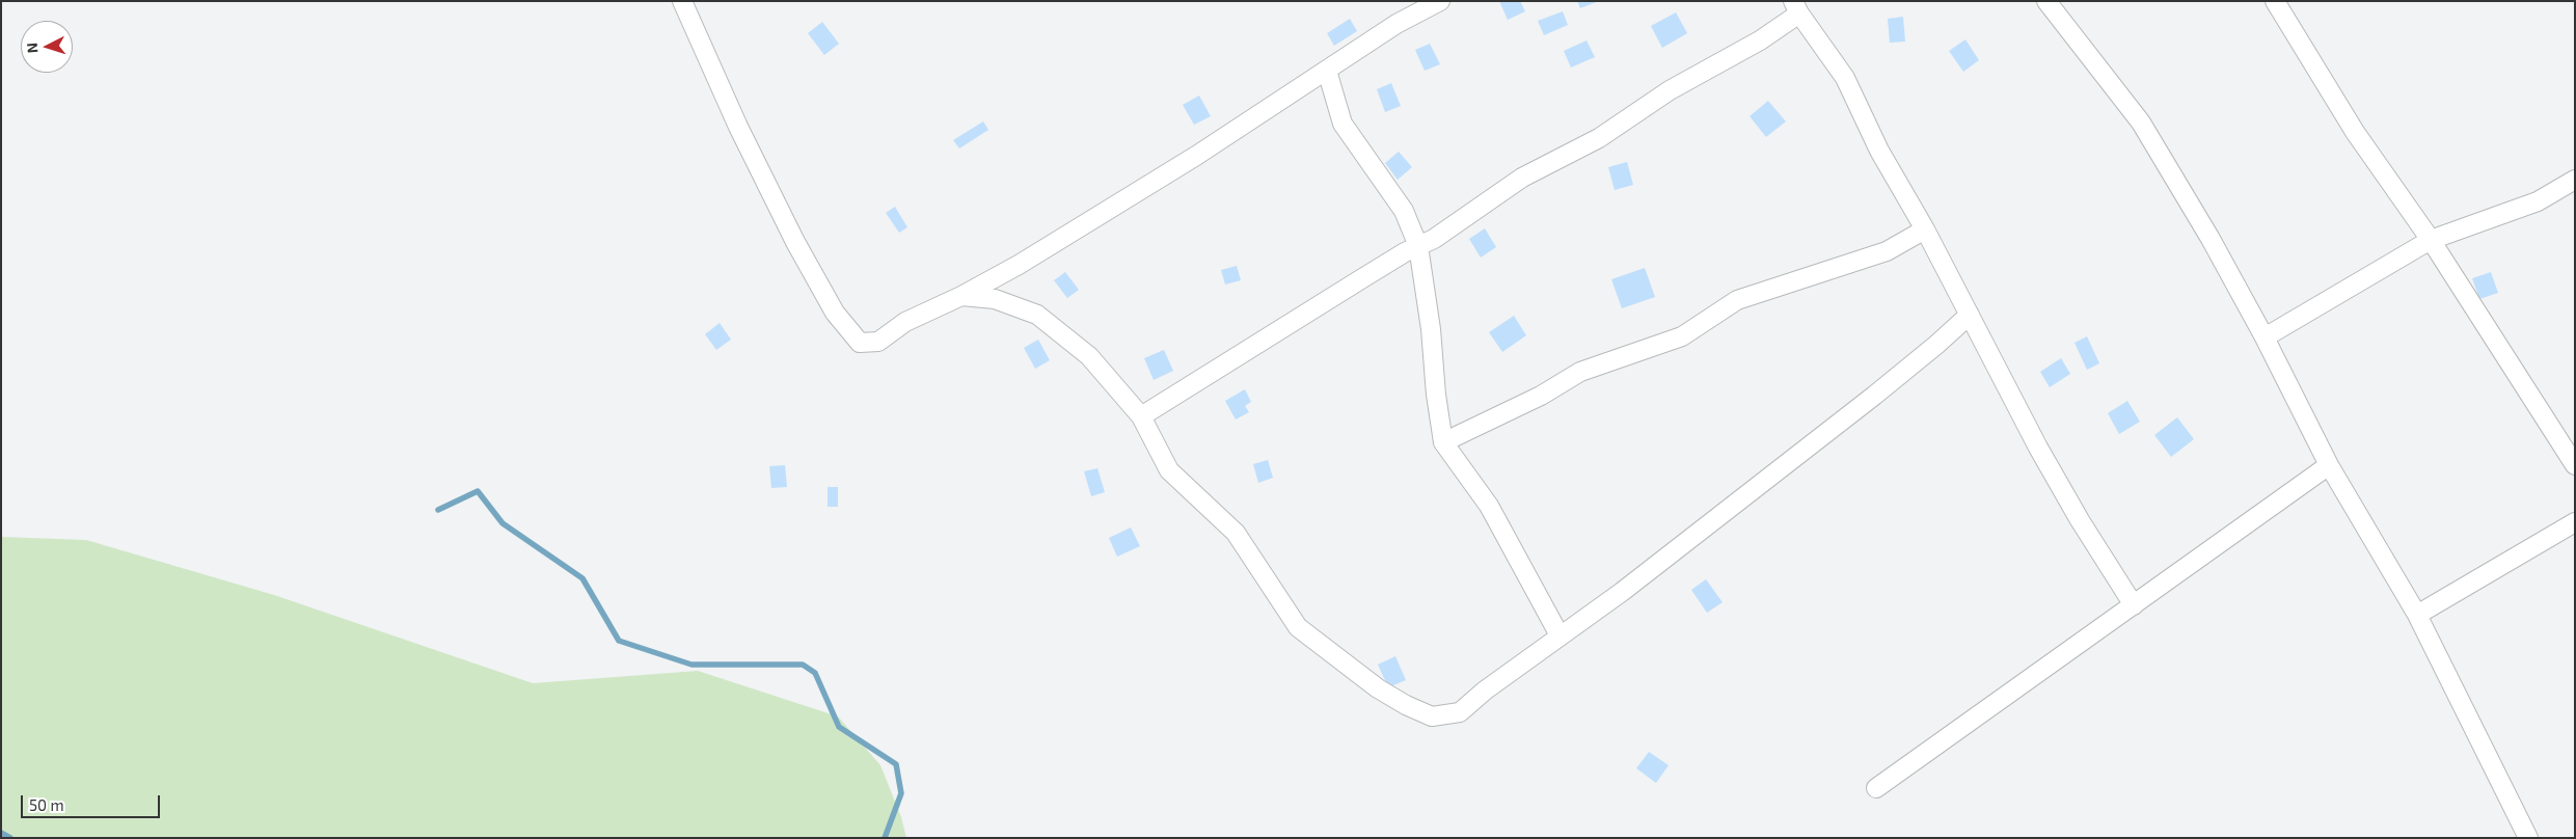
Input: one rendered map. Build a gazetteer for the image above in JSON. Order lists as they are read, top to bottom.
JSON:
{
  "scale_bar": "50 m",
  "north": "left"
}
